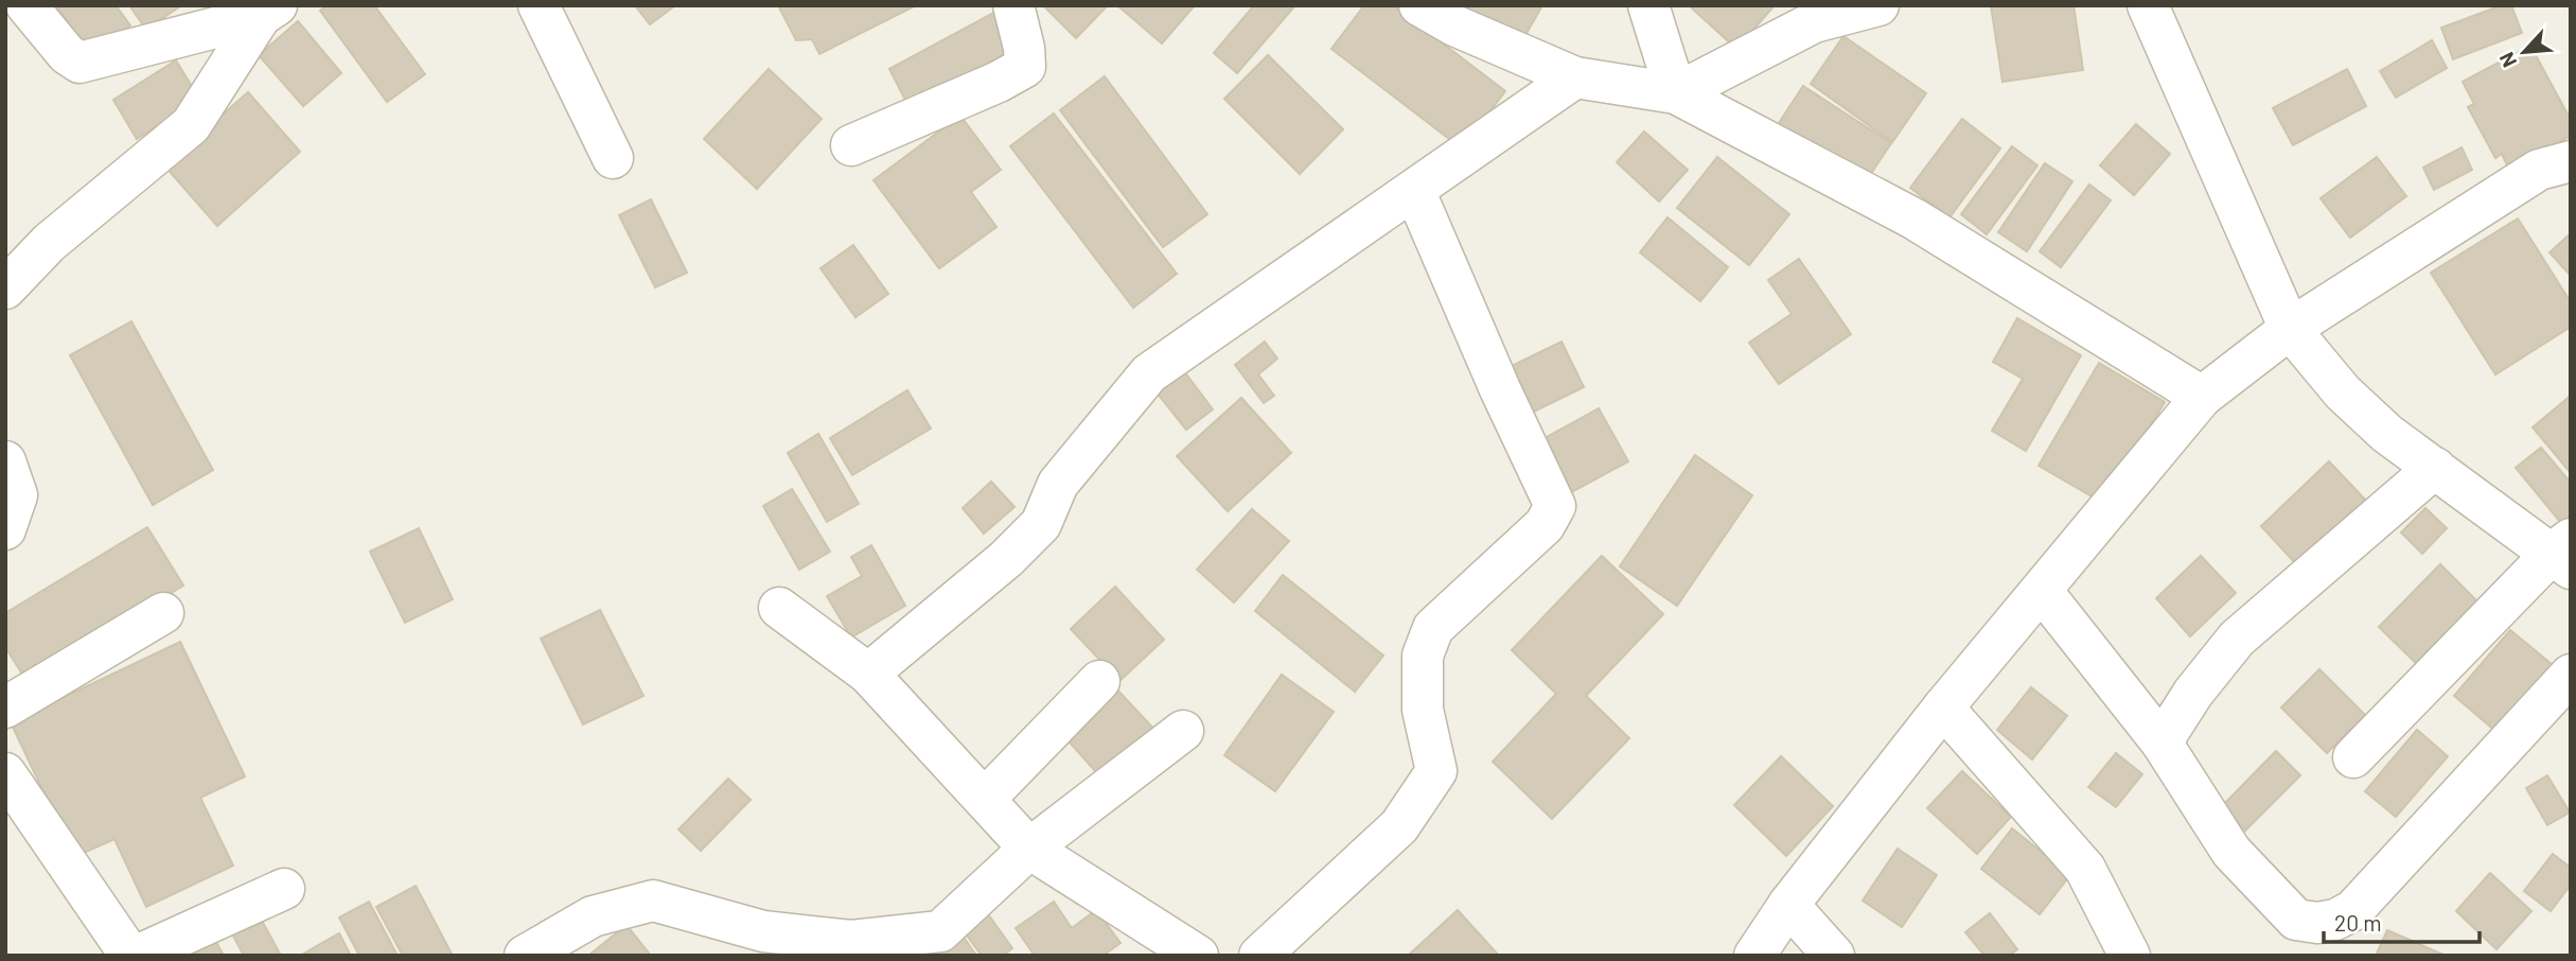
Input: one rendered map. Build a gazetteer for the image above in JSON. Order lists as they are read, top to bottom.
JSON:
{
  "scale_bar": "20 m",
  "north": "bottom left"
}
